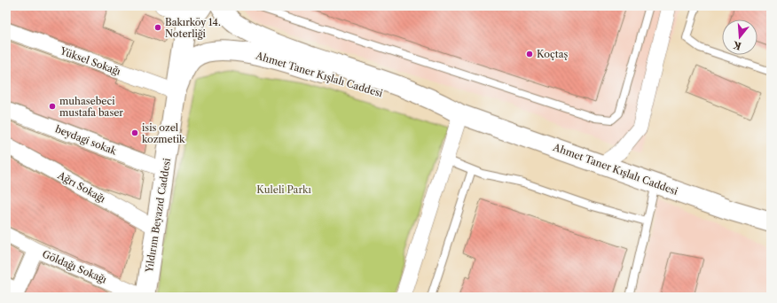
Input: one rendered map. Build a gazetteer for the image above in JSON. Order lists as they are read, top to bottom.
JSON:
{
  "streets": {
    "main road": ["Ahmet Taner Kışlalı Caddesi", "Yıldırım Beyazıd Caddesi"],
    "street": [
      "Yüksel Sokağı",
      "beydagi sokak",
      "Ağrı Sokağı",
      "Göldağı Sokağı"
    ]
  },
  "crossings": [
    ["Yüksel Sokağı", "Ahmet Taner Kışlalı Caddesi"],
    ["Yüksel Sokağı", "Yıldırım Beyazıd Caddesi"],
    ["Ahmet Taner Kışlalı Caddesi", "Yıldırım Beyazıd Caddesi"],
    ["beydagi sokak", "Yıldırım Beyazıd Caddesi"],
    ["Ağrı Sokağı", "Yıldırım Beyazıd Caddesi"],
    ["Yıldırım Beyazıd Caddesi", "Göldağı Sokağı"]
  ],
  "parks": ["Kuleli Parkı"],
  "places": [
    "Bakırköy 14. Noterliği",
    "Koçtaş",
    "muhasebeci mustafa baser",
    "isis ozel kozmetik"
  ],
  "north": "bottom"
}
